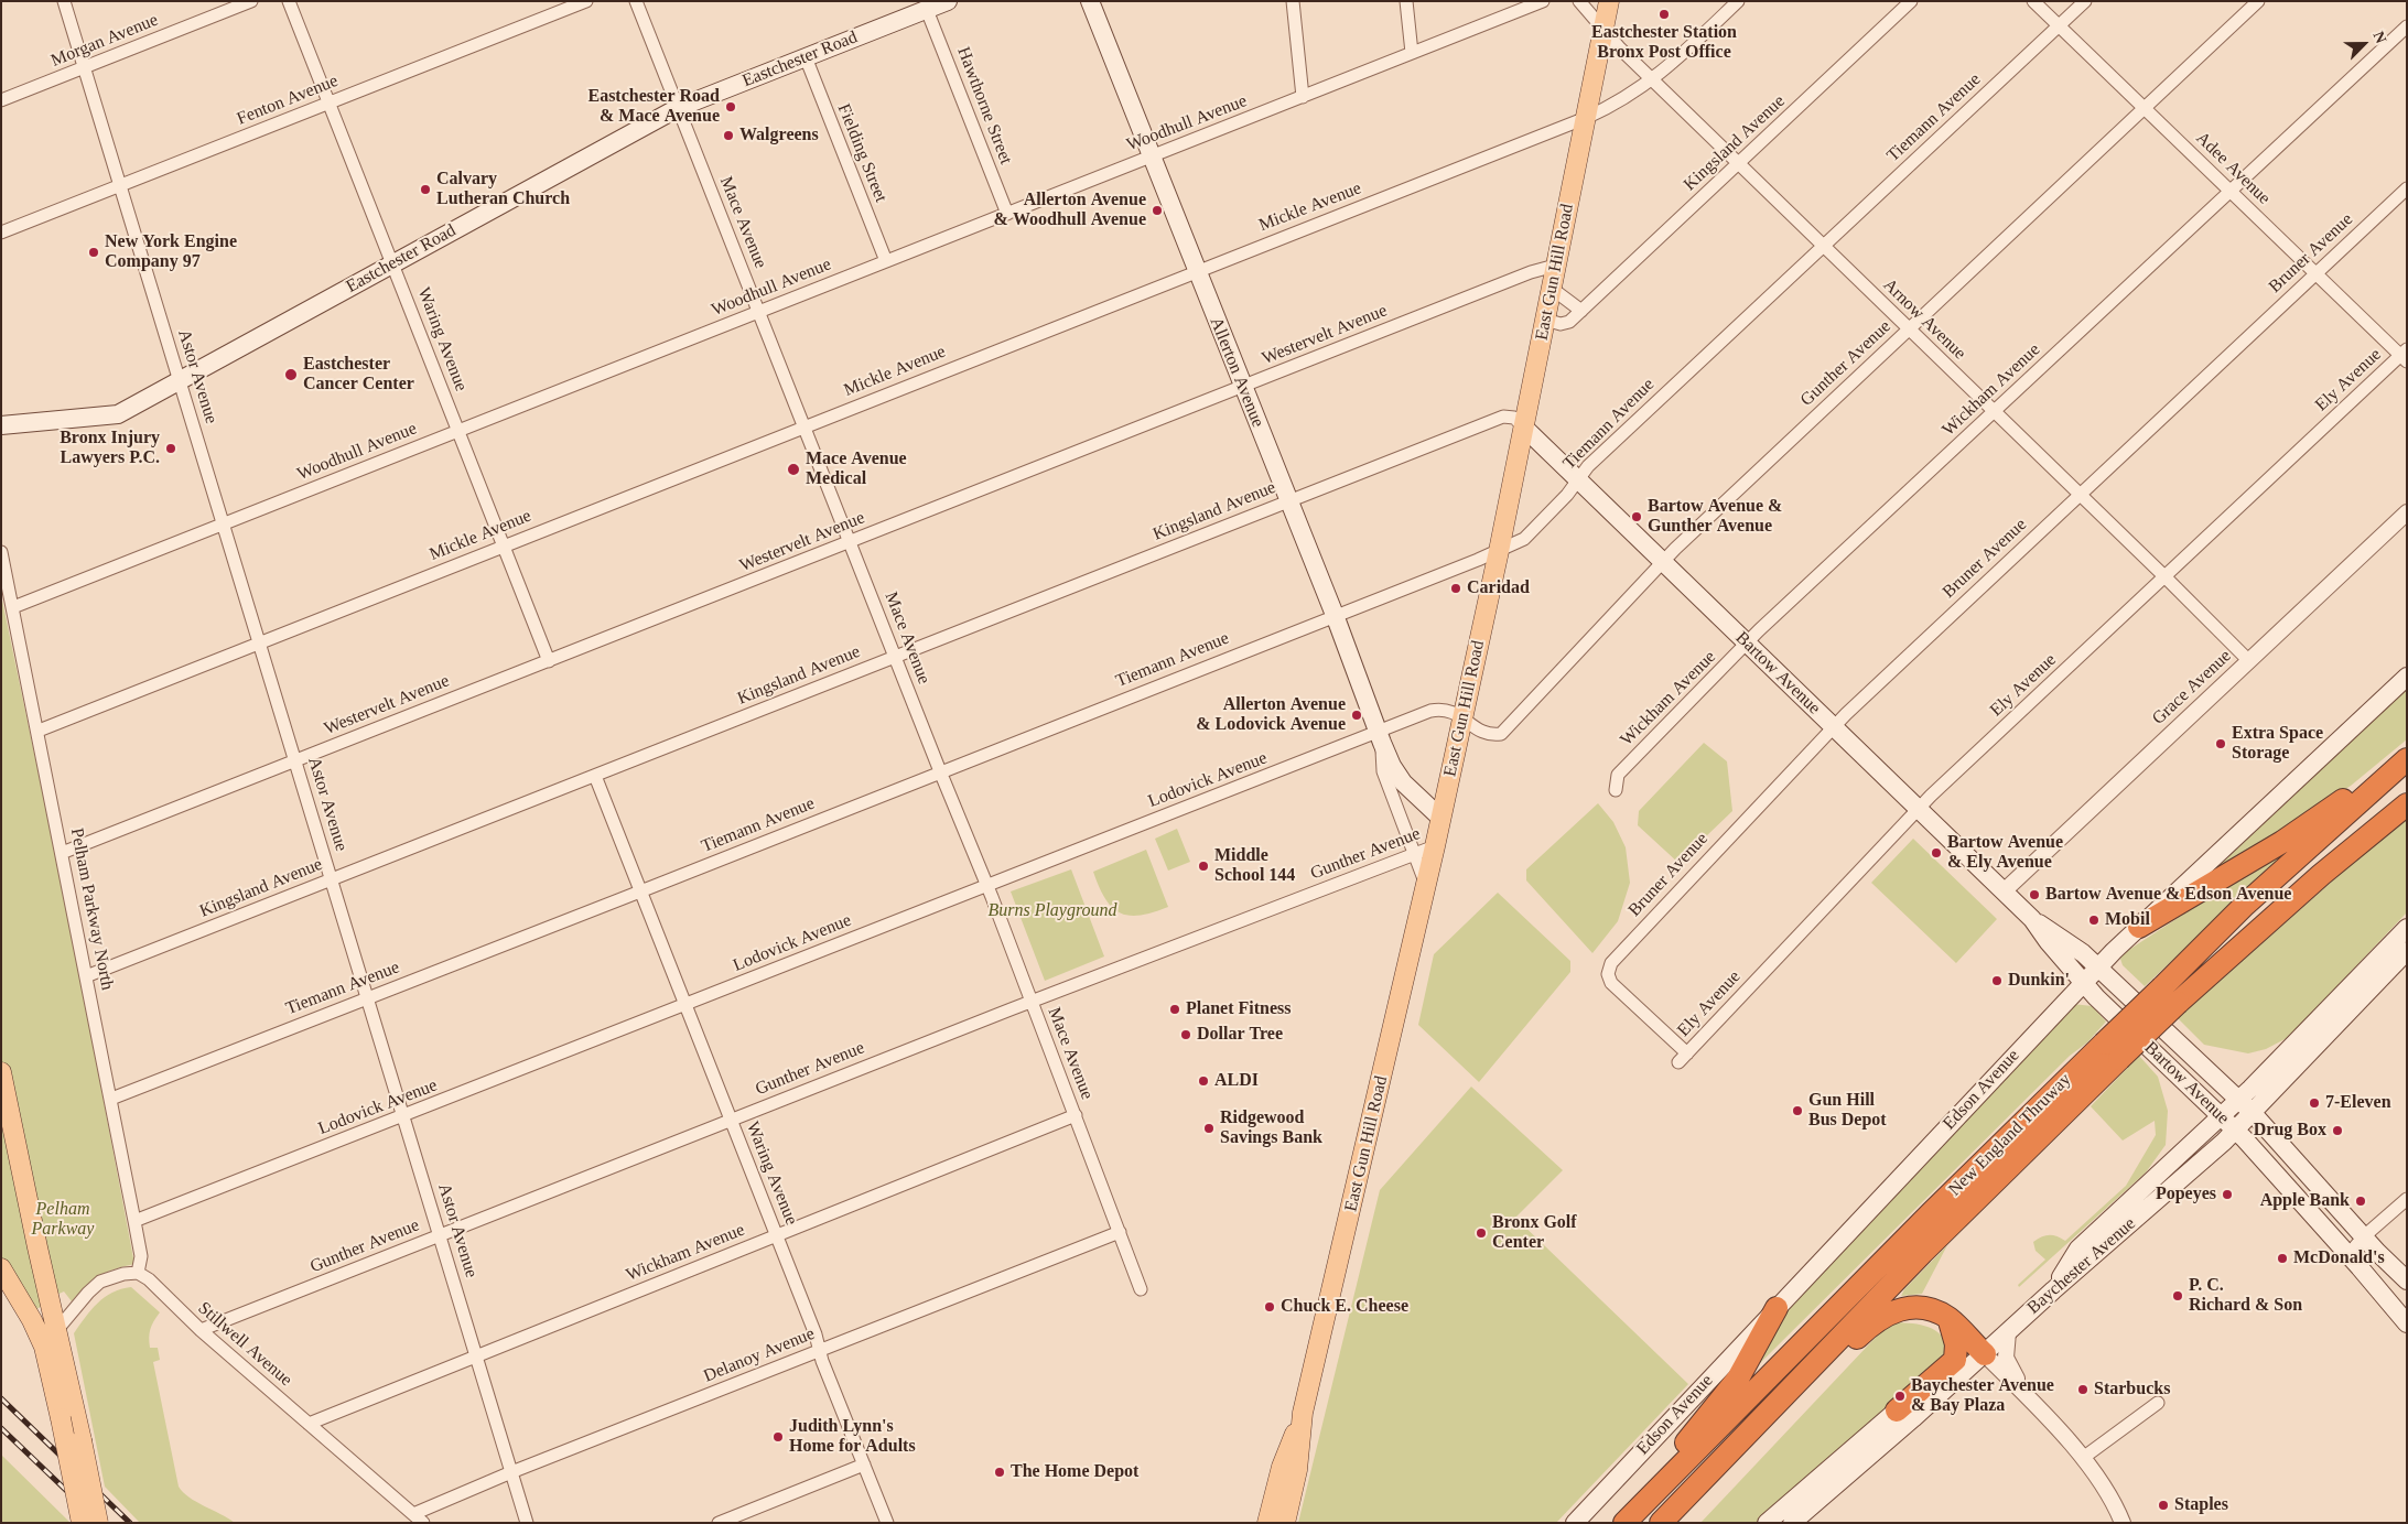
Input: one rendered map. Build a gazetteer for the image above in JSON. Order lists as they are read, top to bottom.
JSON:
{
  "streets": {
    "highway": ["New England Thruway"],
    "main road": [
      "Eastchester Road",
      "East Gun Hill Road",
      "Allerton Avenue",
      "Bartow Avenue",
      "Edson Avenue",
      "Baychester Avenue"
    ],
    "street": [
      "Morgan Avenue",
      "Fenton Avenue",
      "Hawthorne Street",
      "Tiemann Avenue",
      "Woodhull Avenue",
      "Kingsland Avenue",
      "Fielding Street",
      "Adee Avenue",
      "Mickle Avenue",
      "Mace Avenue",
      "Bruner Avenue",
      "Arnow Avenue",
      "Westervelt Avenue",
      "Waring Avenue",
      "Gunther Avenue",
      "Astor Avenue",
      "Ely Avenue",
      "Wickham Avenue",
      "Grace Avenue",
      "Lodovick Avenue",
      "Pelham Parkway North",
      "Stillwell Avenue",
      "Delanoy Avenue"
    ]
  },
  "crossings": [
    ["Morgan Avenue", "Astor Avenue"],
    ["Eastchester Road", "Hawthorne Street"],
    ["Eastchester Road", "Fielding Street"],
    ["Eastchester Road", "Mace Avenue"],
    ["Eastchester Road", "Waring Avenue"],
    ["Eastchester Road", "Astor Avenue"],
    ["Fenton Avenue", "Waring Avenue"],
    ["Fenton Avenue", "Astor Avenue"],
    ["Hawthorne Street", "Woodhull Avenue"],
    ["Tiemann Avenue", "Adee Avenue"],
    ["Tiemann Avenue", "Mace Avenue"],
    ["Tiemann Avenue", "East Gun Hill Road"],
    ["Tiemann Avenue", "Arnow Avenue"],
    ["Tiemann Avenue", "Waring Avenue"],
    ["Tiemann Avenue", "Allerton Avenue"],
    ["Tiemann Avenue", "Astor Avenue"],
    ["Tiemann Avenue", "Bartow Avenue"],
    ["Tiemann Avenue", "Pelham Parkway North"],
    ["Woodhull Avenue", "Fielding Street"],
    ["Woodhull Avenue", "Mace Avenue"],
    ["Woodhull Avenue", "Waring Avenue"],
    ["Woodhull Avenue", "Allerton Avenue"],
    ["Woodhull Avenue", "Astor Avenue"],
    ["Woodhull Avenue", "Pelham Parkway North"],
    ["Kingsland Avenue", "Mace Avenue"],
    ["Kingsland Avenue", "East Gun Hill Road"],
    ["Kingsland Avenue", "Arnow Avenue"],
    ["Kingsland Avenue", "Waring Avenue"],
    ["Kingsland Avenue", "Allerton Avenue"],
    ["Kingsland Avenue", "Astor Avenue"],
    ["Kingsland Avenue", "Bartow Avenue"],
    ["Kingsland Avenue", "Pelham Parkway North"],
    ["Adee Avenue", "Bruner Avenue"],
    ["Adee Avenue", "Gunther Avenue"],
    ["Adee Avenue", "Ely Avenue"],
    ["Adee Avenue", "Wickham Avenue"],
    ["Mickle Avenue", "Mace Avenue"],
    ["Mickle Avenue", "East Gun Hill Road"],
    ["Mickle Avenue", "Arnow Avenue"],
    ["Mickle Avenue", "Waring Avenue"],
    ["Mickle Avenue", "Allerton Avenue"],
    ["Mickle Avenue", "Astor Avenue"],
    ["Mickle Avenue", "Pelham Parkway North"],
    ["Mace Avenue", "Westervelt Avenue"],
    ["Mace Avenue", "Gunther Avenue"],
    ["Mace Avenue", "Wickham Avenue"],
    ["Mace Avenue", "Lodovick Avenue"],
    ["Mace Avenue", "Delanoy Avenue"],
    ["Bruner Avenue", "Arnow Avenue"],
    ["Bruner Avenue", "Ely Avenue"],
    ["Bruner Avenue", "Bartow Avenue"],
    ["East Gun Hill Road", "Arnow Avenue"],
    ["East Gun Hill Road", "Westervelt Avenue"],
    ["East Gun Hill Road", "Gunther Avenue"],
    ["East Gun Hill Road", "Allerton Avenue"],
    ["East Gun Hill Road", "Bartow Avenue"],
    ["East Gun Hill Road", "Lodovick Avenue"],
    ["Arnow Avenue", "Gunther Avenue"],
    ["Arnow Avenue", "Ely Avenue"],
    ["Arnow Avenue", "Wickham Avenue"],
    ["Arnow Avenue", "Grace Avenue"],
    ["Westervelt Avenue", "Waring Avenue"],
    ["Westervelt Avenue", "Allerton Avenue"],
    ["Westervelt Avenue", "Astor Avenue"],
    ["Westervelt Avenue", "Pelham Parkway North"],
    ["Waring Avenue", "Gunther Avenue"],
    ["Waring Avenue", "Wickham Avenue"],
    ["Waring Avenue", "Lodovick Avenue"],
    ["Waring Avenue", "Delanoy Avenue"],
    ["Gunther Avenue", "Allerton Avenue"],
    ["Gunther Avenue", "Astor Avenue"],
    ["Gunther Avenue", "Bartow Avenue"],
    ["Gunther Avenue", "Lodovick Avenue"],
    ["Gunther Avenue", "Stillwell Avenue"],
    ["Allerton Avenue", "Lodovick Avenue"],
    ["Astor Avenue", "Wickham Avenue"],
    ["Astor Avenue", "Lodovick Avenue"],
    ["Astor Avenue", "Delanoy Avenue"],
    ["Ely Avenue", "Bartow Avenue"],
    ["Wickham Avenue", "Bartow Avenue"],
    ["Wickham Avenue", "Stillwell Avenue"],
    ["Bartow Avenue", "Grace Avenue"],
    ["Bartow Avenue", "Edson Avenue"],
    ["Bartow Avenue", "Baychester Avenue"],
    ["Lodovick Avenue", "Pelham Parkway North"],
    ["Pelham Parkway North", "Stillwell Avenue"],
    ["Stillwell Avenue", "Delanoy Avenue"]
  ],
  "parks": ["Burns Playground", "Pelham Parkway"],
  "places": [
    "Eastchester Station Bronx Post Office",
    "Eastchester Road & Mace Avenue",
    "Walgreens",
    "Calvary Lutheran Church",
    "Allerton Avenue & Woodhull Avenue",
    "New York Engine Company 97",
    "Eastchester Cancer Center",
    "Bronx Injury Lawyers P.C.",
    "Mace Avenue Medical",
    "Bartow Avenue & Gunther Avenue",
    "Caridad",
    "Allerton Avenue & Lodovick Avenue",
    "Extra Space Storage",
    "Bartow Avenue & Ely Avenue",
    "Middle School 144",
    "Bartow Avenue & Edson Avenue",
    "Mobil",
    "Dunkin'",
    "Planet Fitness",
    "Dollar Tree",
    "ALDI",
    "7-Eleven",
    "Gun Hill Bus Depot",
    "Ridgewood Savings Bank",
    "Drug Box",
    "Popeyes",
    "Apple Bank",
    "Bronx Golf Center",
    "McDonald's",
    "P. C. Richard & Son",
    "Chuck E. Cheese",
    "Starbucks",
    "Baychester Avenue & Bay Plaza",
    "Judith Lynn's Home for Adults",
    "The Home Depot",
    "Staples"
  ],
  "north": "top right"
}
